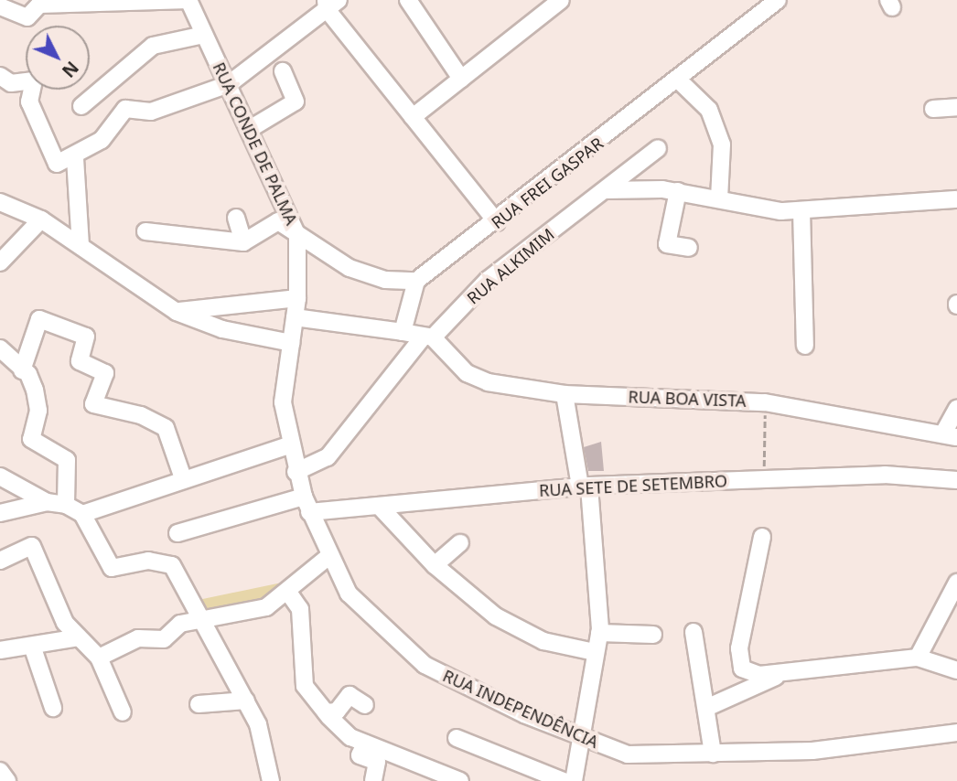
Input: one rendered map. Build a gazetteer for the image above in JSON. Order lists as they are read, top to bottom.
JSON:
{
  "streets": {
    "street": [
      "RUA CONDE DE PALMA",
      "RUA FREI GASPAR",
      "RUA ALKIMIM",
      "RUA BOA VISTA",
      "RUA SETE DE SETEMBRO",
      "RUA INDEPENDÊNCIA"
    ]
  },
  "crossings": [
    ["RUA CONDE DE PALMA", "RUA INDEPENDÊNCIA"],
    ["RUA ALKIMIM", "RUA BOA VISTA"],
    ["RUA ALKIMIM", "RUA INDEPENDÊNCIA"],
    ["RUA SETE DE SETEMBRO", "RUA INDEPENDÊNCIA"]
  ],
  "north": "bottom right"
}
